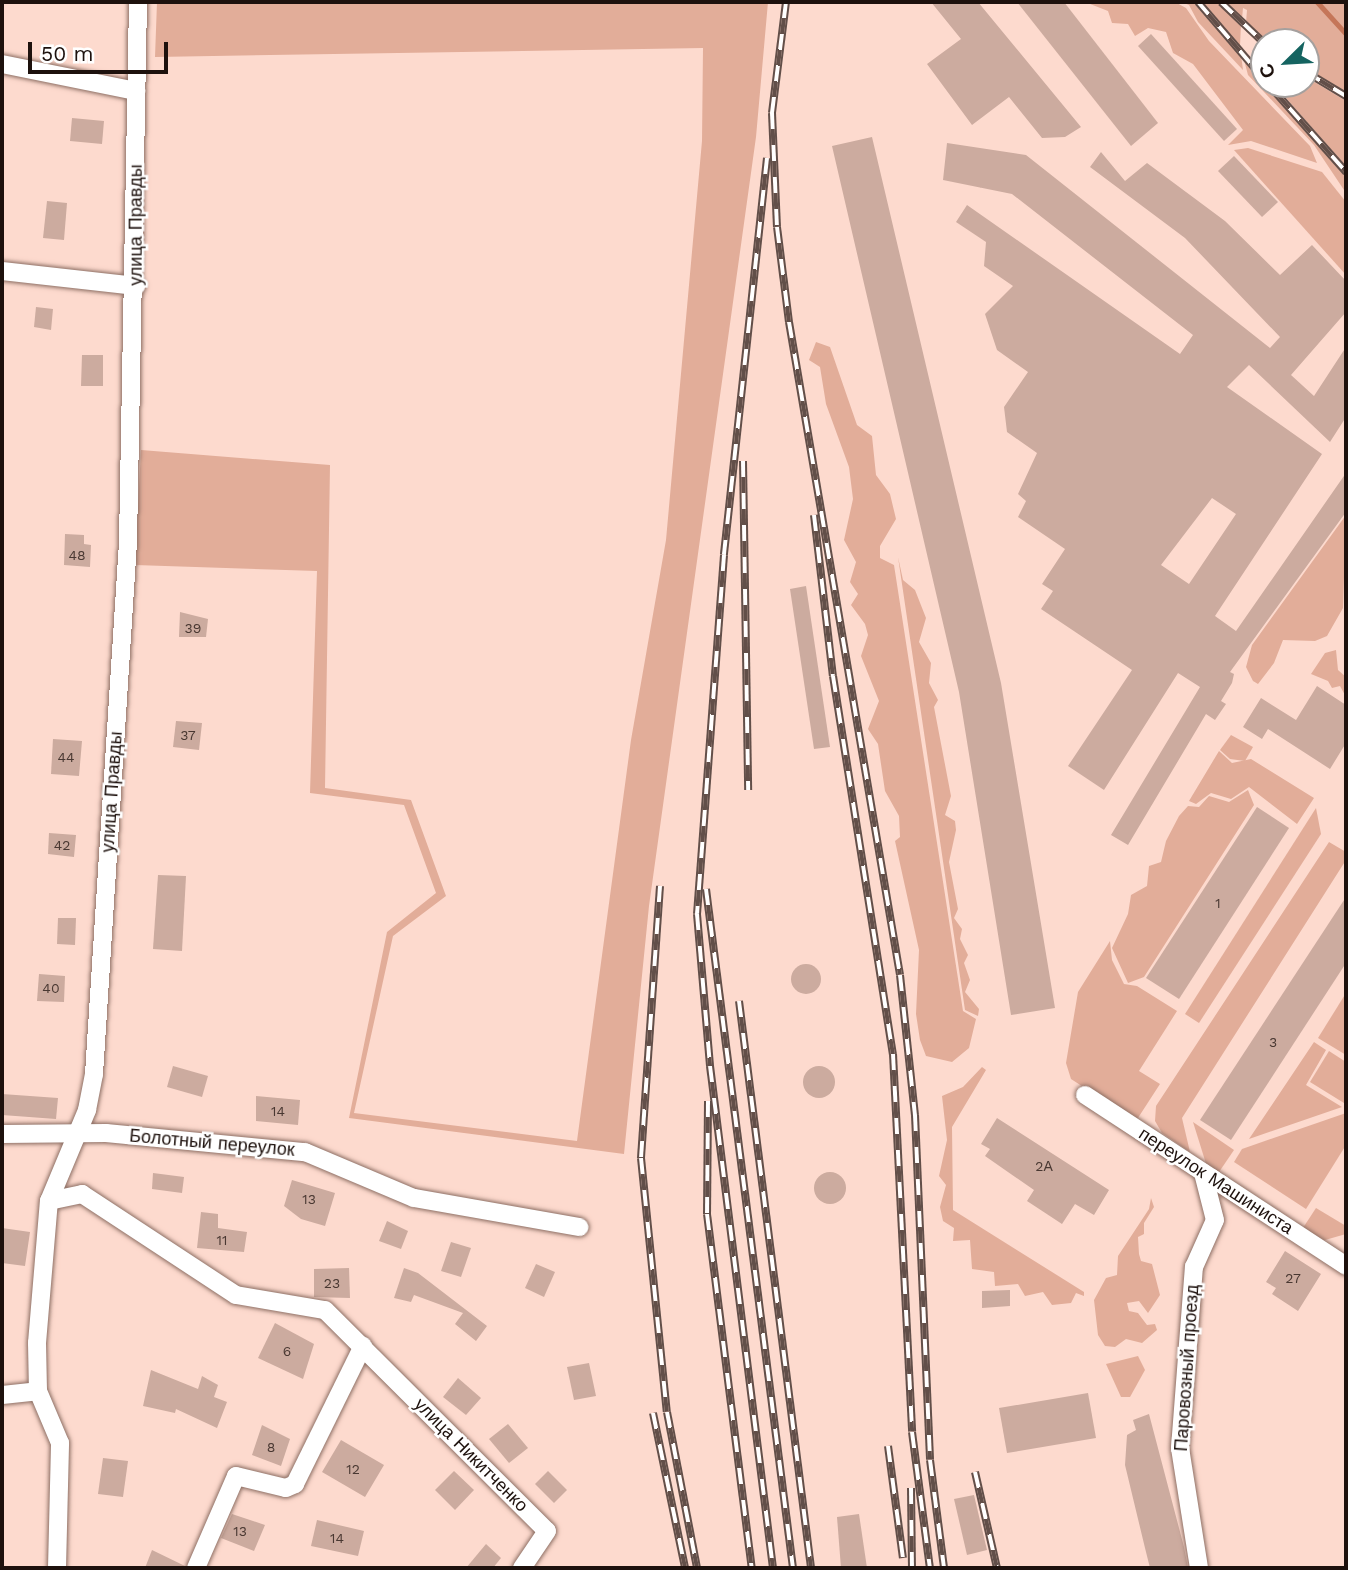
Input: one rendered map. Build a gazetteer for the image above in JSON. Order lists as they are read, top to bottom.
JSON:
{
  "streets": {
    "street": [
      "улица Правды",
      "Болотный переулок",
      "переулок Машиниста",
      "Паровозный проезд",
      "улица Никитченко"
    ]
  },
  "crossings": [
    ["улица Правды", "Болотный переулок"],
    ["переулок Машиниста", "Паровозный проезд"]
  ],
  "house_numbers": [
    "48",
    "39",
    "37",
    "44",
    "42",
    "1",
    "40",
    "3",
    "14",
    "2А",
    "13",
    "11",
    "27",
    "23",
    "6",
    "8",
    "12",
    "13",
    "14"
  ],
  "scale_bar": "50 m",
  "north": "bottom left"
}
